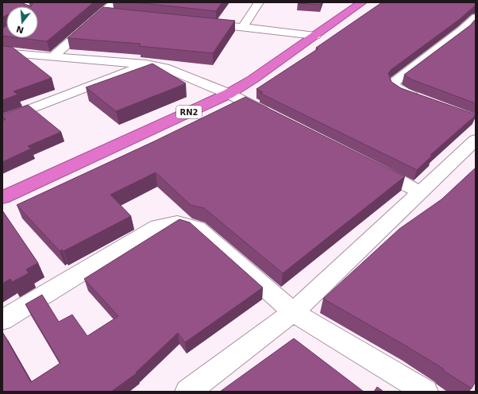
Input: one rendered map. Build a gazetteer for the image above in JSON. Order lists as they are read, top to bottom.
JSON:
{
  "streets": {
    "highway": ["RN2"]
  },
  "north": "bottom"
}
